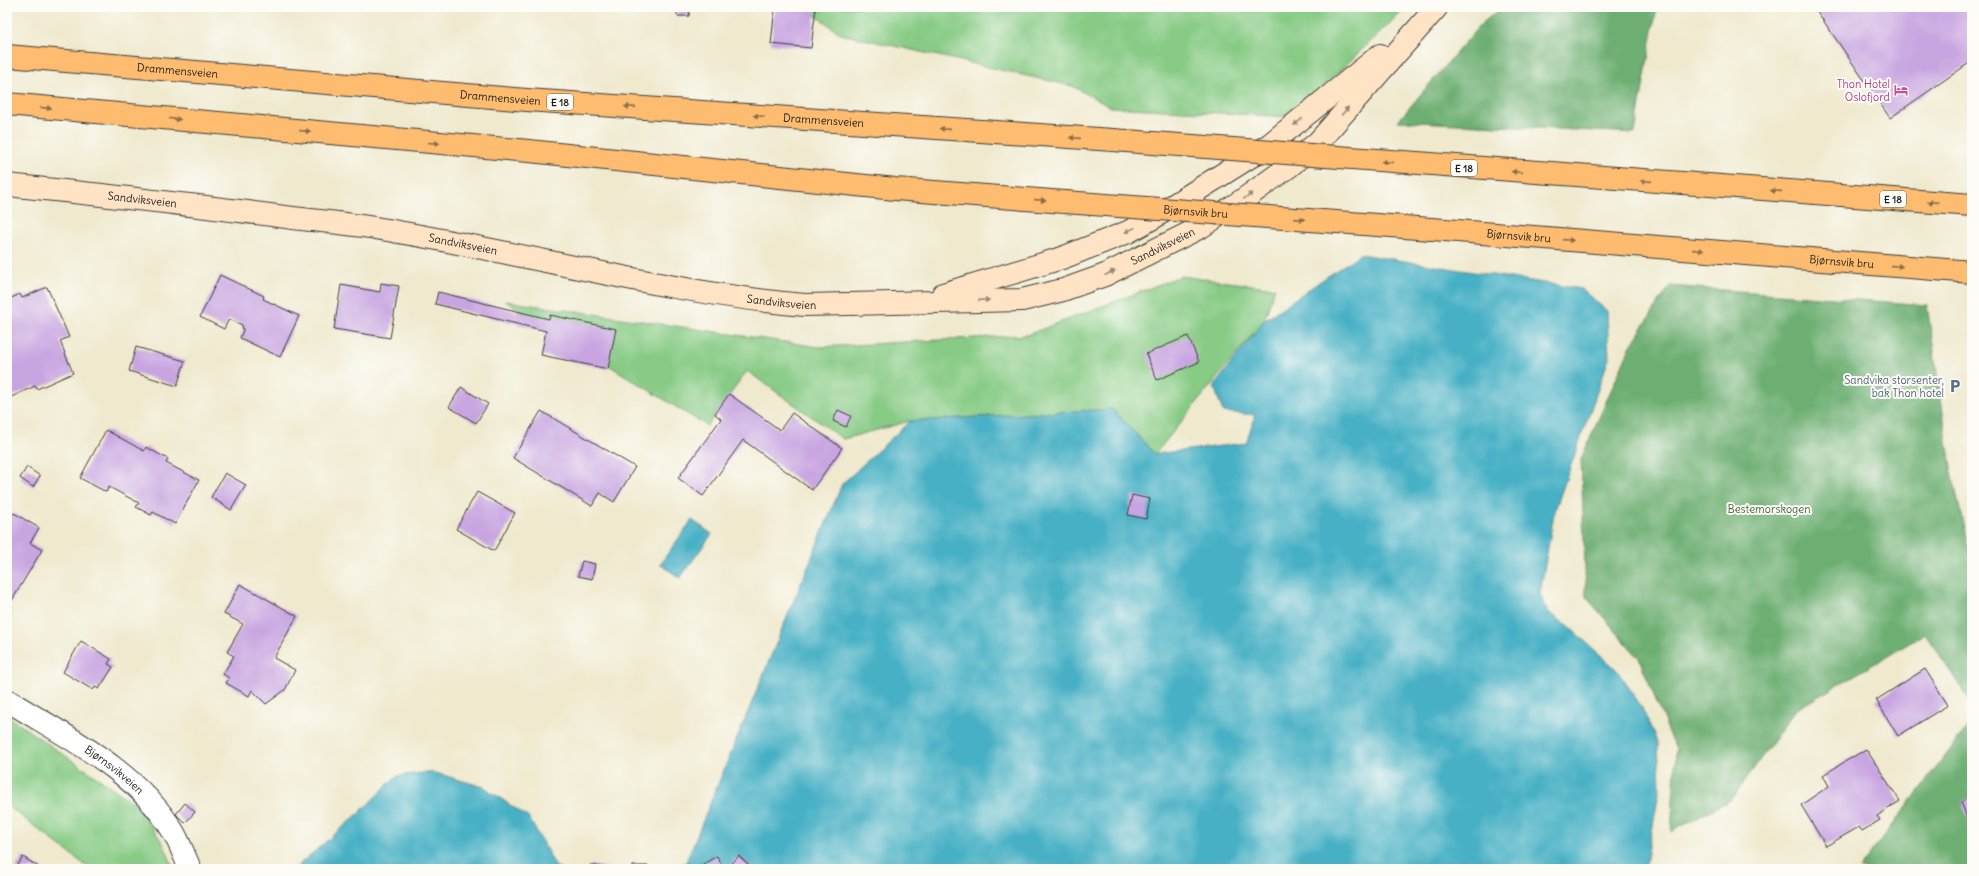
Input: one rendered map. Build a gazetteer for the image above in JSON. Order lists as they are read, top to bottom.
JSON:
{
  "streets": {
    "highway": ["Drammensveien", "E 18", "Bjørnsvik bru"],
    "main road": ["Sandviksveien"],
    "street": ["Bjørnsvikveien"]
  },
  "one_way": ["Drammensveien", "Bjørnsvik bru"],
  "parks": ["Bestemorskogen"],
  "places": {
    "hotel": ["Thon Hotel Oslofjord"],
    "parking": ["Sandvika storsenter, bak Thon hotel"]
  }
}
